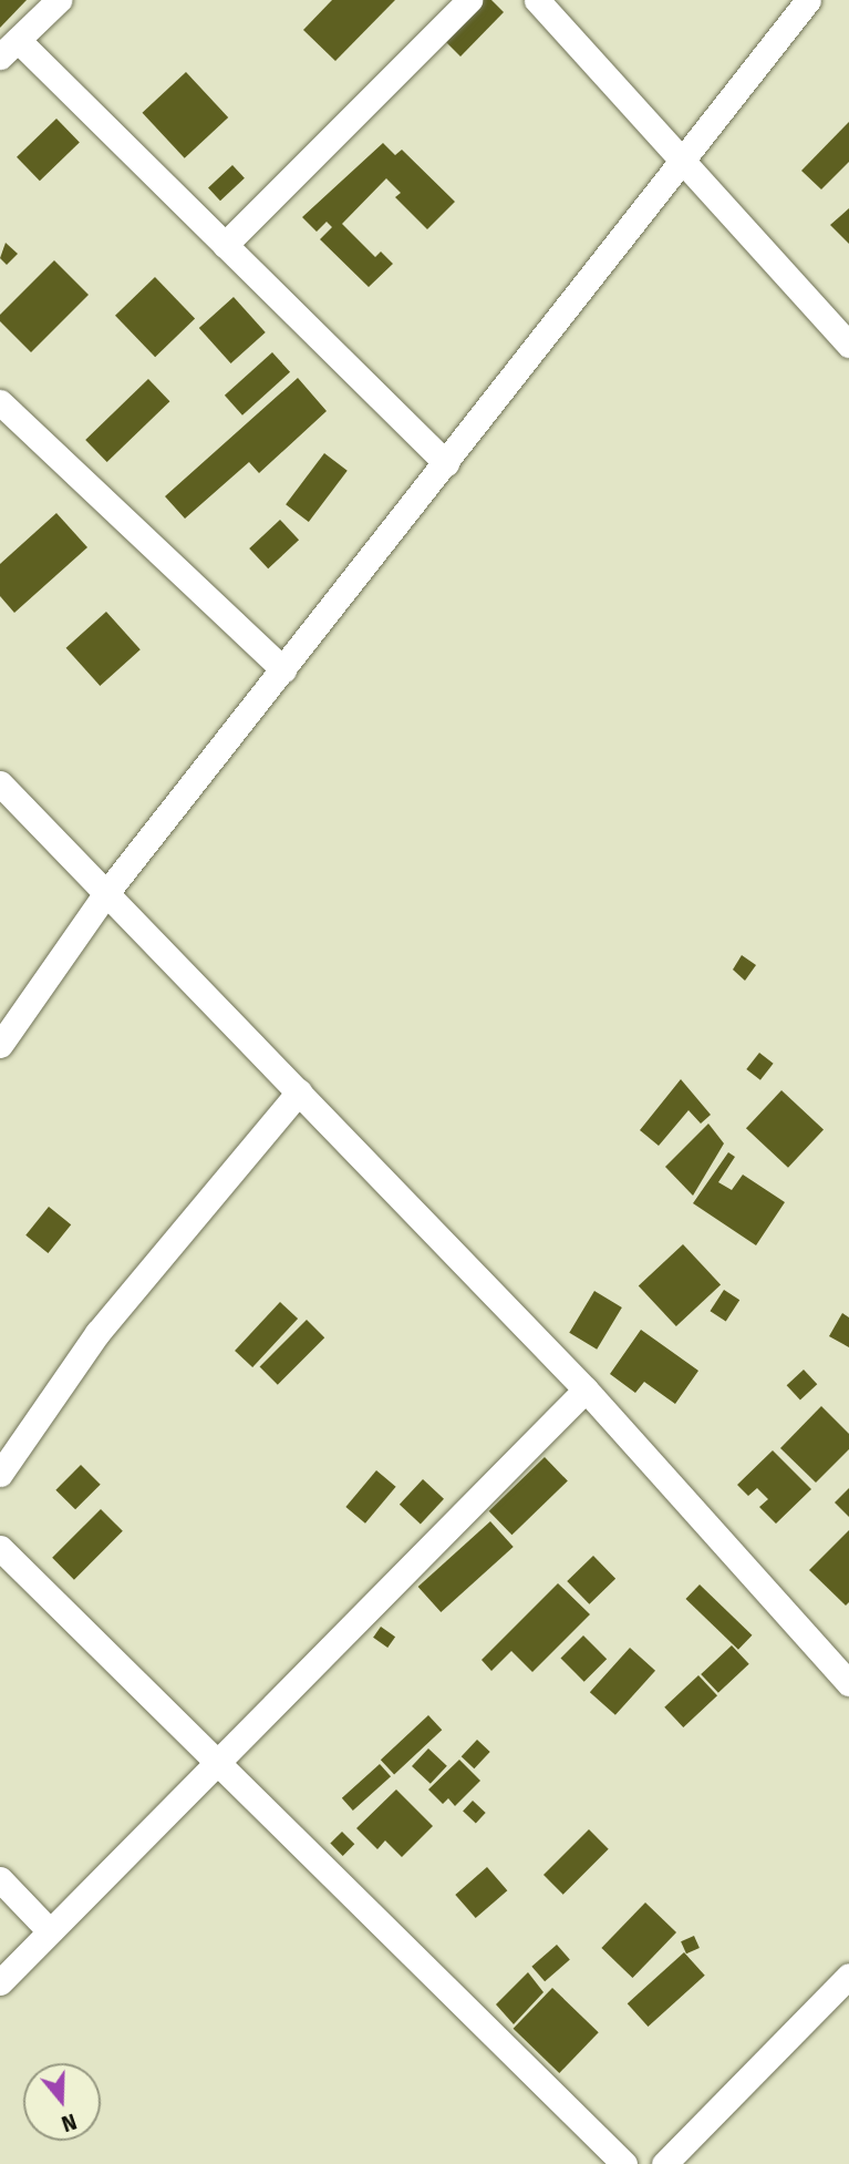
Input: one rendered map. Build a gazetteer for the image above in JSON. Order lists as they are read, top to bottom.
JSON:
{
  "north": "bottom"
}
